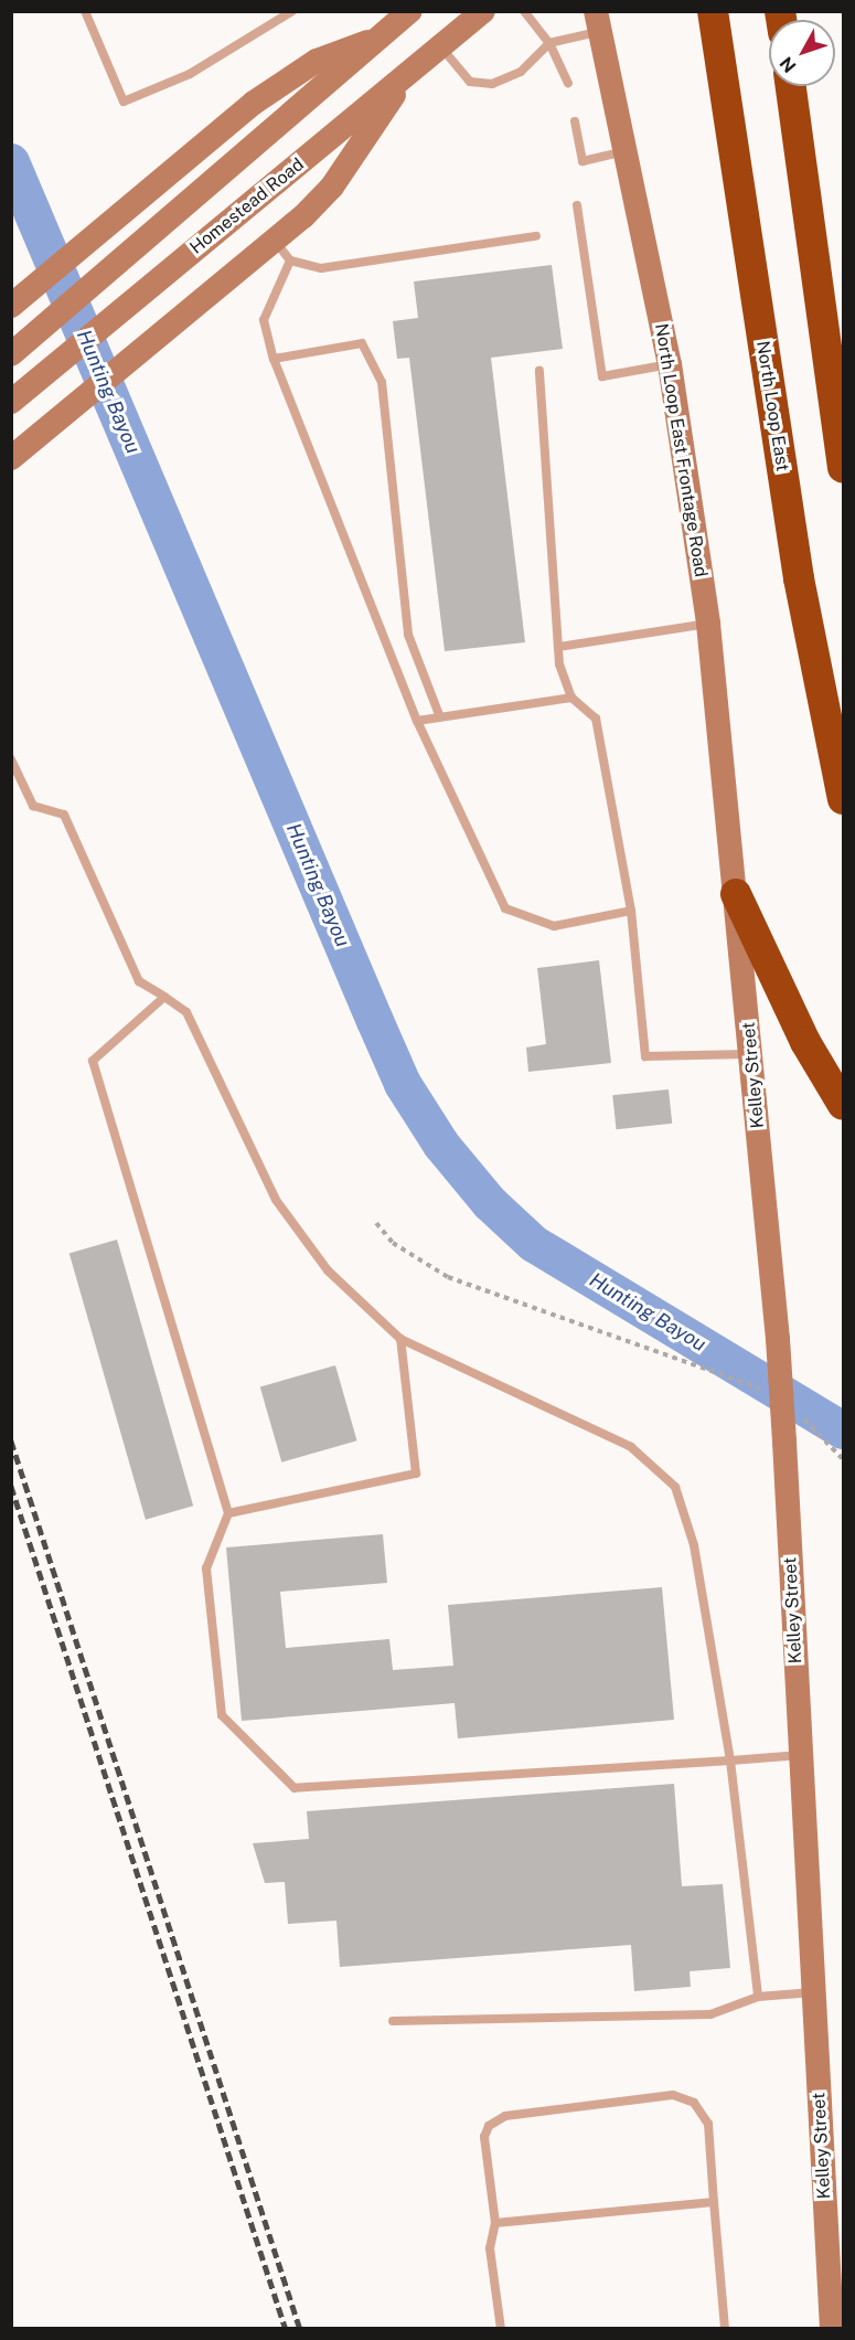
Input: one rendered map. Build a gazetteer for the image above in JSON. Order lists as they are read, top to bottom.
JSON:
{
  "streets": {
    "highway": ["North Loop East"],
    "main road": ["Homestead Road", "North Loop East Frontage Road", "Kelley Street"]
  },
  "crossings": [
    ["North Loop East Frontage Road", "Kelley Street"]
  ],
  "water": ["Hunting Bayou"],
  "north": "bottom left"
}
